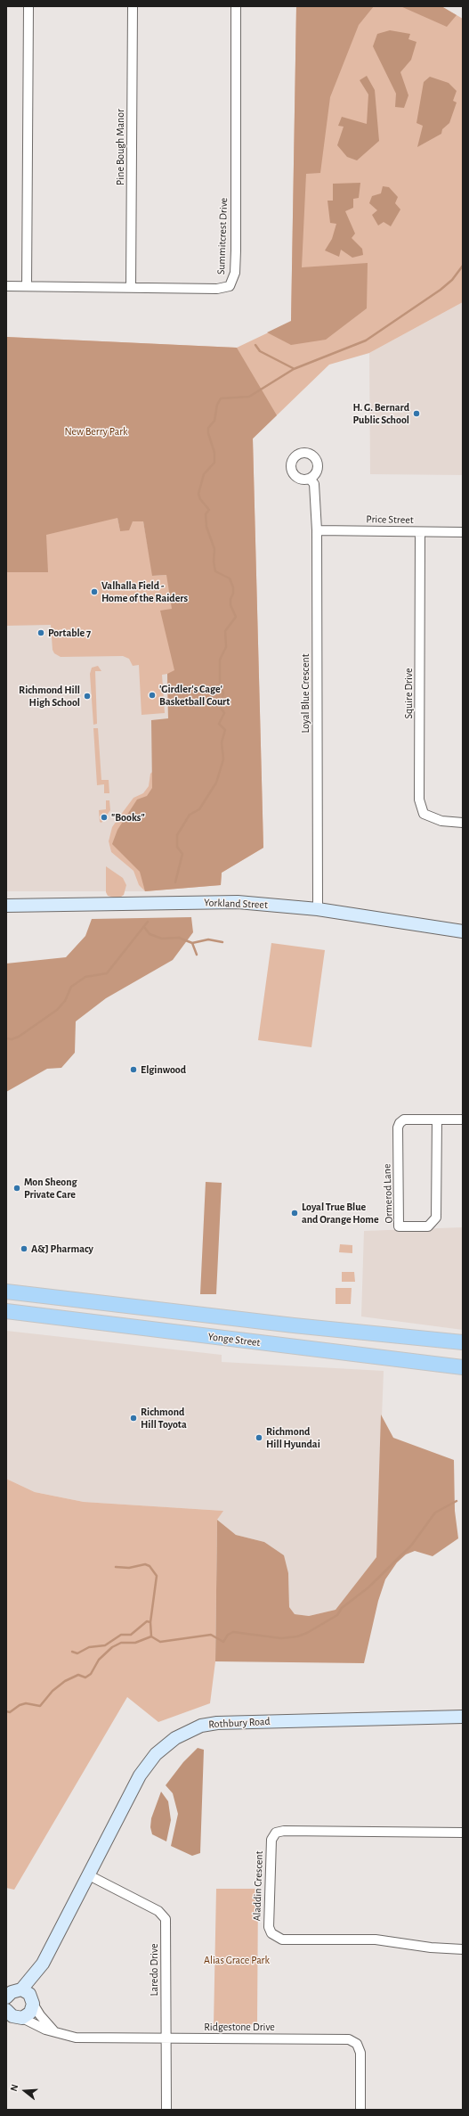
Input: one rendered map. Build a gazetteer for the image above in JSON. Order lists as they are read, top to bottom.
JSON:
{
  "streets": {
    "main road": ["Yonge Street"],
    "street": [
      "Pine Bough Manor",
      "Summitcrest Drive",
      "Price Street",
      "Loyal Blue Crescent",
      "Squire Drive",
      "Yorkland Street",
      "Ormerod Lane",
      "Rothbury Road",
      "Aladdin Crescent",
      "Laredo Drive",
      "Ridgestone Drive"
    ]
  },
  "crossings": [
    ["Pine Bough Manor", "Summitcrest Drive"],
    ["Price Street", "Loyal Blue Crescent"],
    ["Price Street", "Squire Drive"],
    ["Loyal Blue Crescent", "Yorkland Street"],
    ["Rothbury Road", "Laredo Drive"],
    ["Laredo Drive", "Ridgestone Drive"]
  ],
  "parks": ["New Berry Park", "Alias Grace Park"],
  "places": [
    "H. G. Bernard Public School",
    "Valhalla Field - Home of the Raiders",
    "Portable 7",
    "'Girdler's Cage' Basketball Court",
    "Richmond Hill High School",
    "\"Books\"",
    "Elginwood",
    "Mon Sheong Private Care",
    "Loyal True Blue and Orange Home",
    "A&J Pharmacy",
    "Richmond Hill Toyota",
    "Richmond Hill Hyundai"
  ],
  "north": "left"
}
